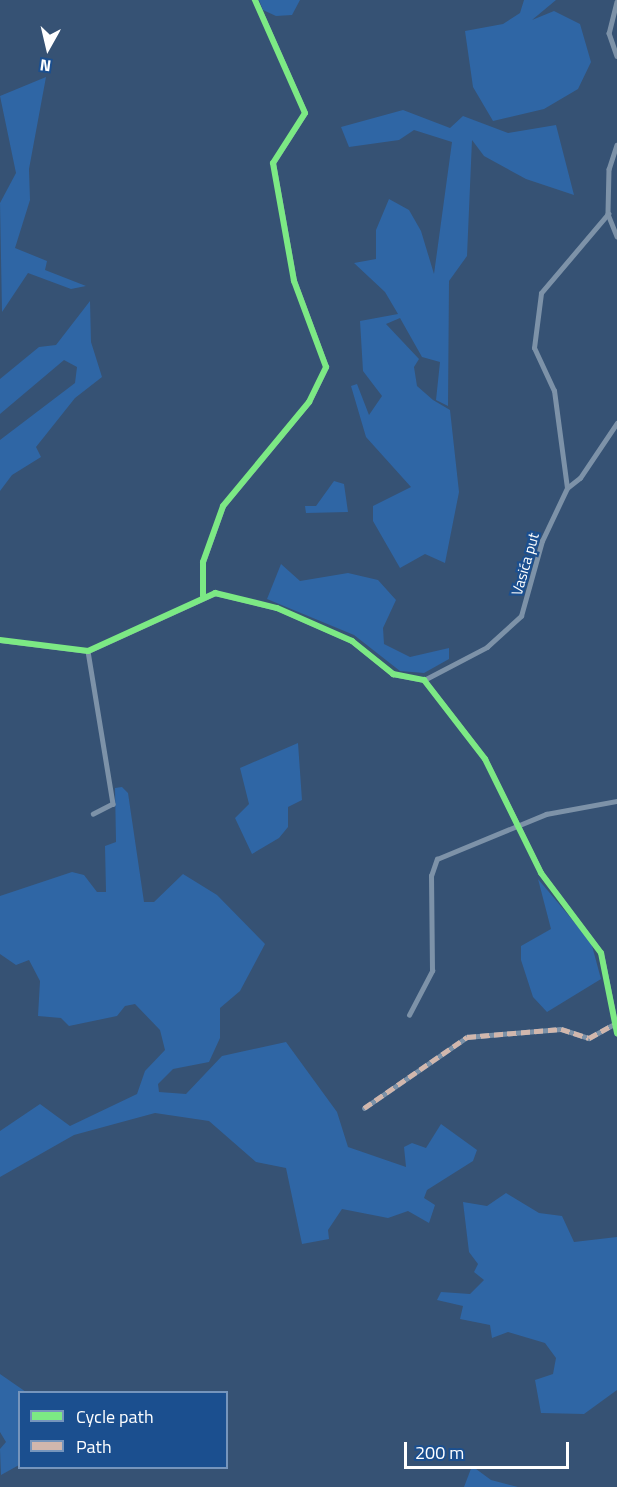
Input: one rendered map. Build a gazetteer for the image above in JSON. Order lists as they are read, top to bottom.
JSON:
{
  "streets": {
    "street": ["Vasića put"]
  },
  "legend": ["Cycle path", "Path"],
  "scale_bar": "200 m",
  "north": "bottom"
}
